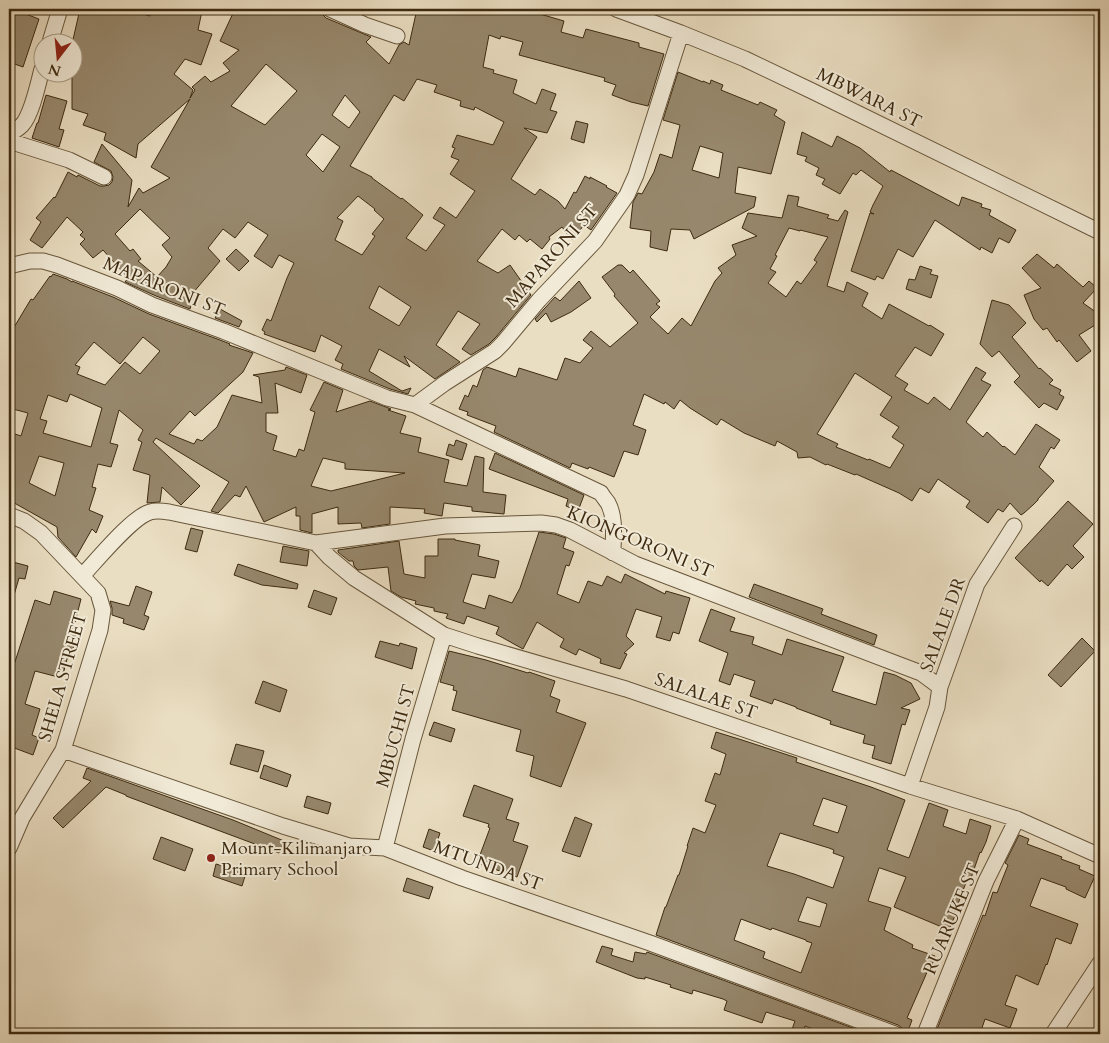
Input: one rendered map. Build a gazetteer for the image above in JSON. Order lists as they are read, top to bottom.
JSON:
{
  "streets": {
    "street": [
      "MBWARA ST",
      "MAPARONI ST",
      "KIONGORONI ST",
      "SALALE DR",
      "SHELA STREET",
      "SALALAE ST",
      "MBUCHI ST",
      "MTUNDA ST",
      "RUARUKE ST"
    ]
  },
  "crossings": [
    ["MBWARA ST", "MAPARONI ST"],
    ["MAPARONI ST", "KIONGORONI ST"],
    ["KIONGORONI ST", "SALALE DR"],
    ["KIONGORONI ST", "SHELA STREET"],
    ["KIONGORONI ST", "SALALAE ST"],
    ["SHELA STREET", "MTUNDA ST"],
    ["SALALAE ST", "MBUCHI ST"],
    ["SALALAE ST", "RUARUKE ST"],
    ["MBUCHI ST", "MTUNDA ST"]
  ],
  "places": ["Mount-Kilimanjaro Primary School"],
  "north": "bottom"
}
